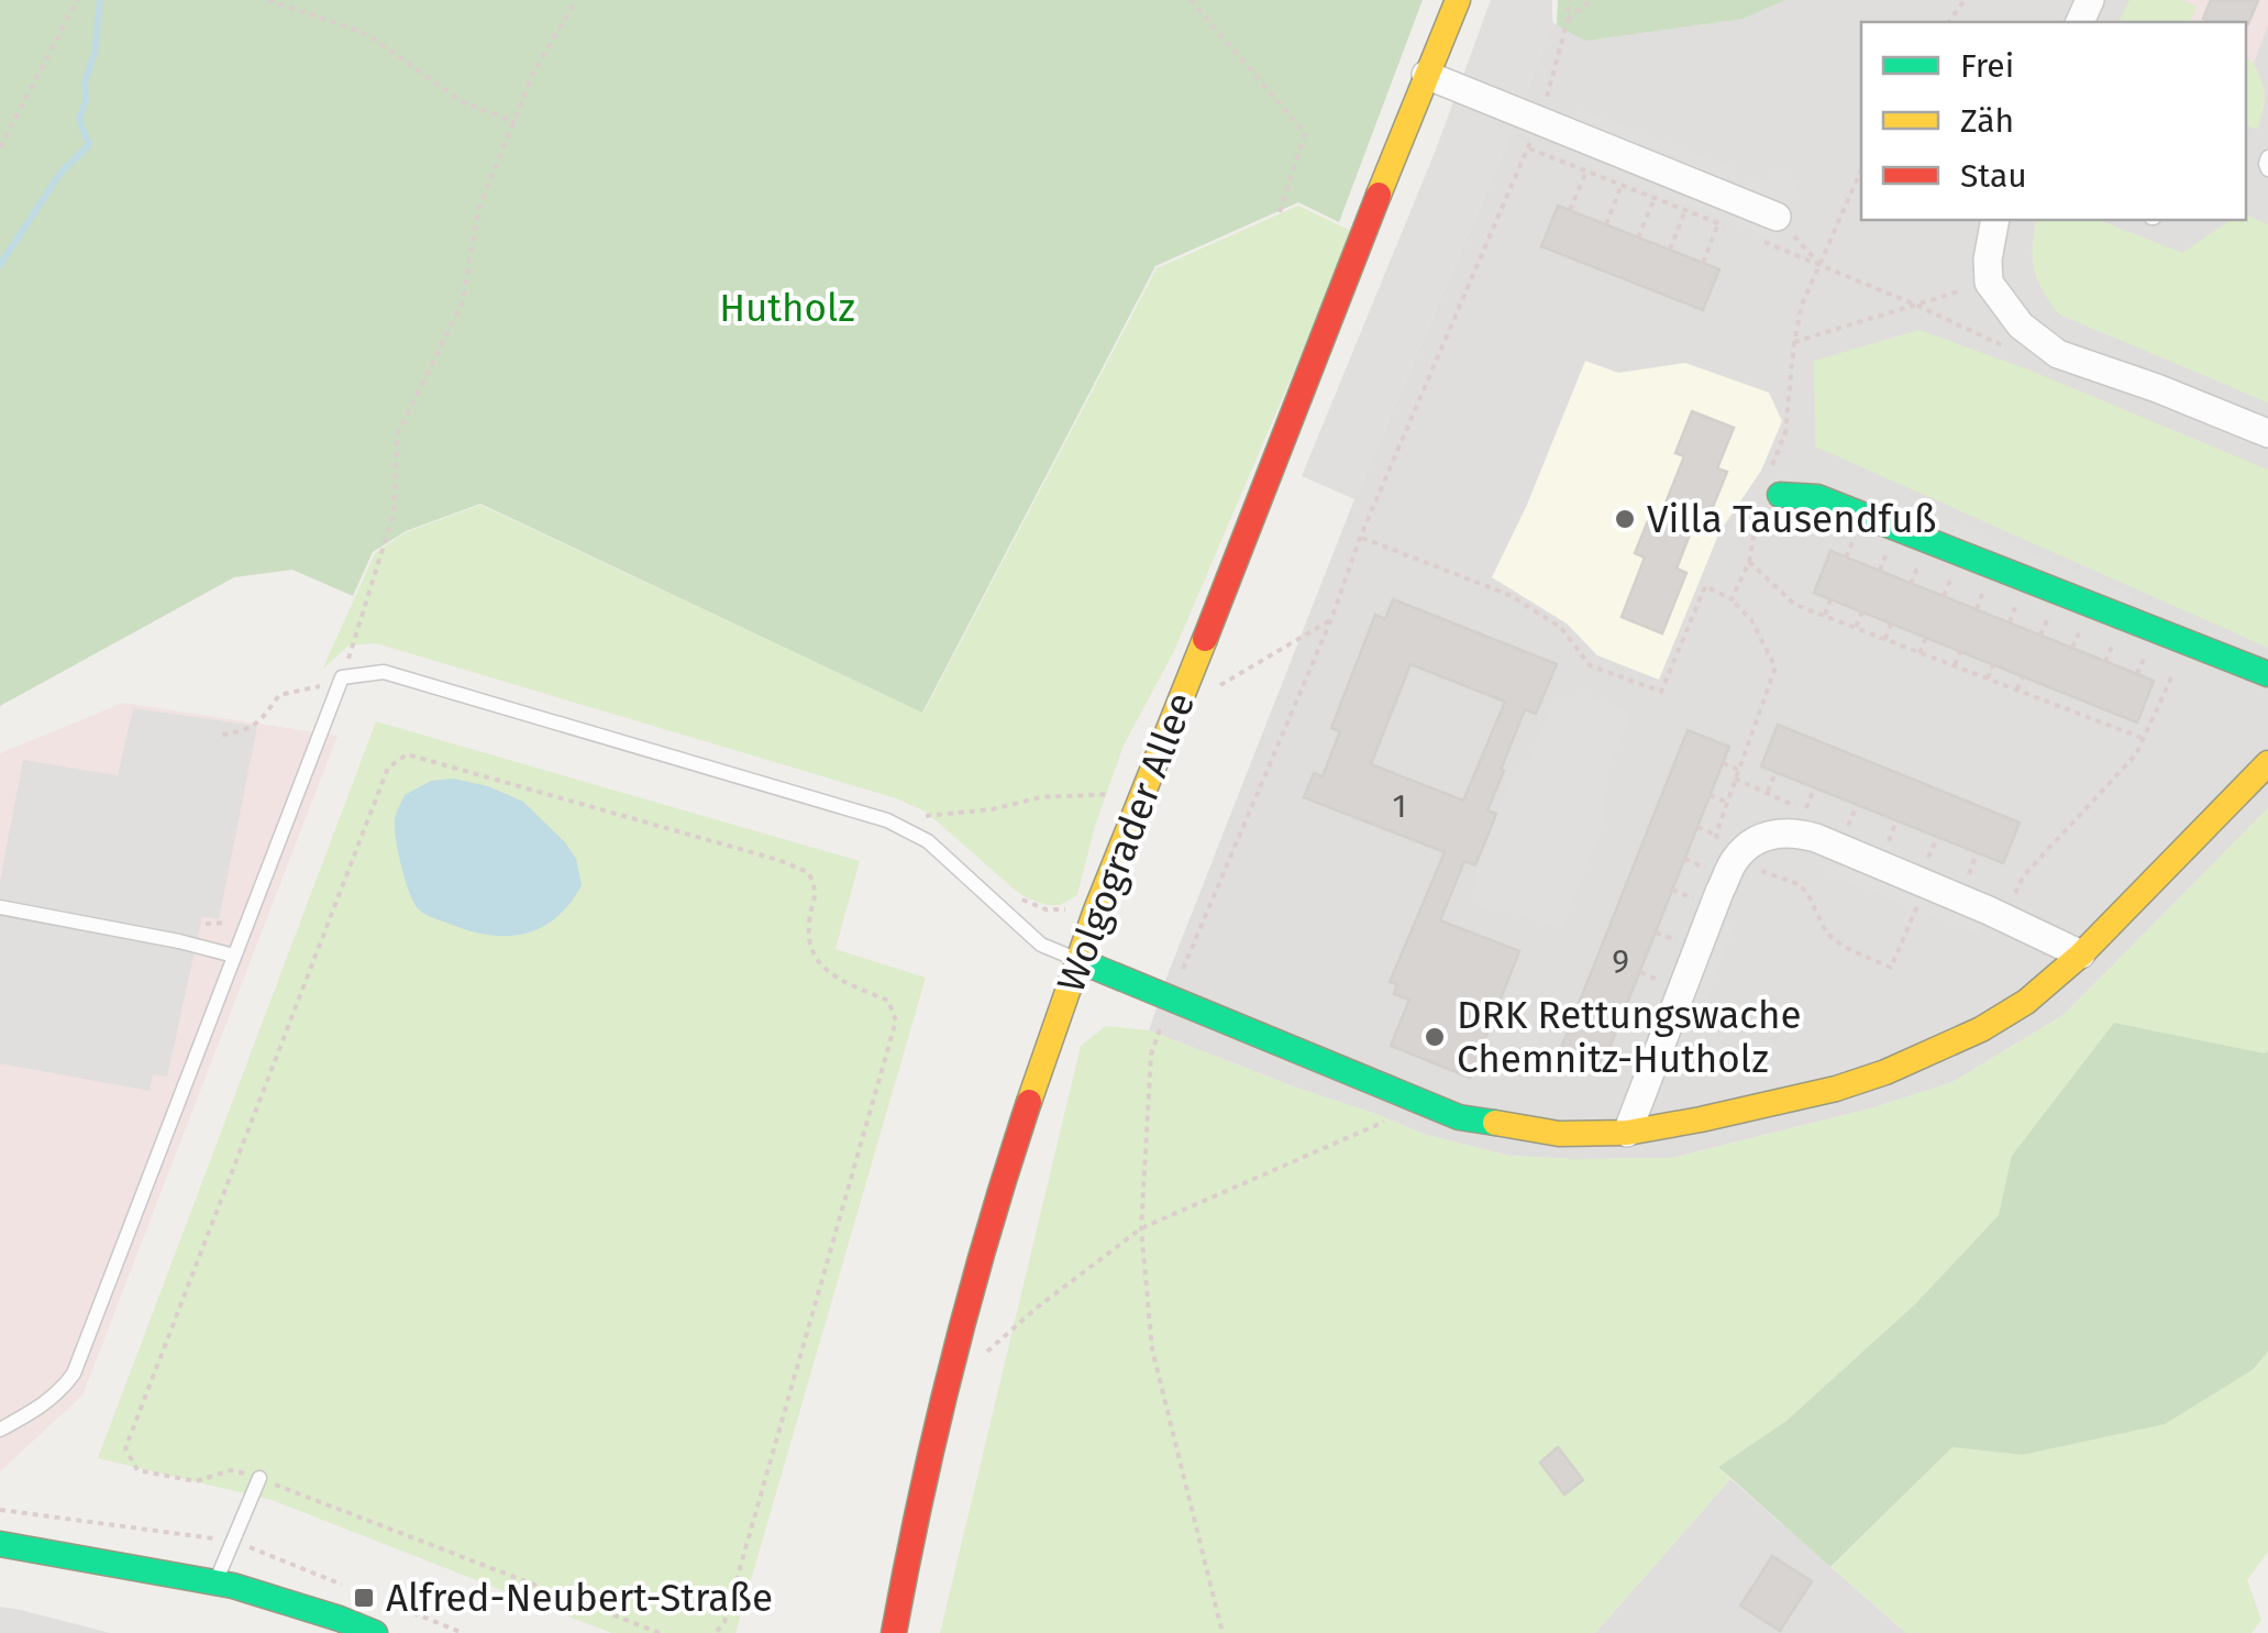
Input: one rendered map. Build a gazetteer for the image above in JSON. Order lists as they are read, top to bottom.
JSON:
{
  "streets": {
    "street": ["Wolgograder Allee"]
  },
  "parks": ["Hutholz"],
  "places": {
    "other": ["Villa Tausendfuß", "DRK Rettungswache Chemnitz-Hutholz"],
    "transit": ["Alfred-Neubert-Straße"]
  },
  "house_numbers": ["1", "9"],
  "legend": ["Frei", "Zäh", "Stau"]
}
